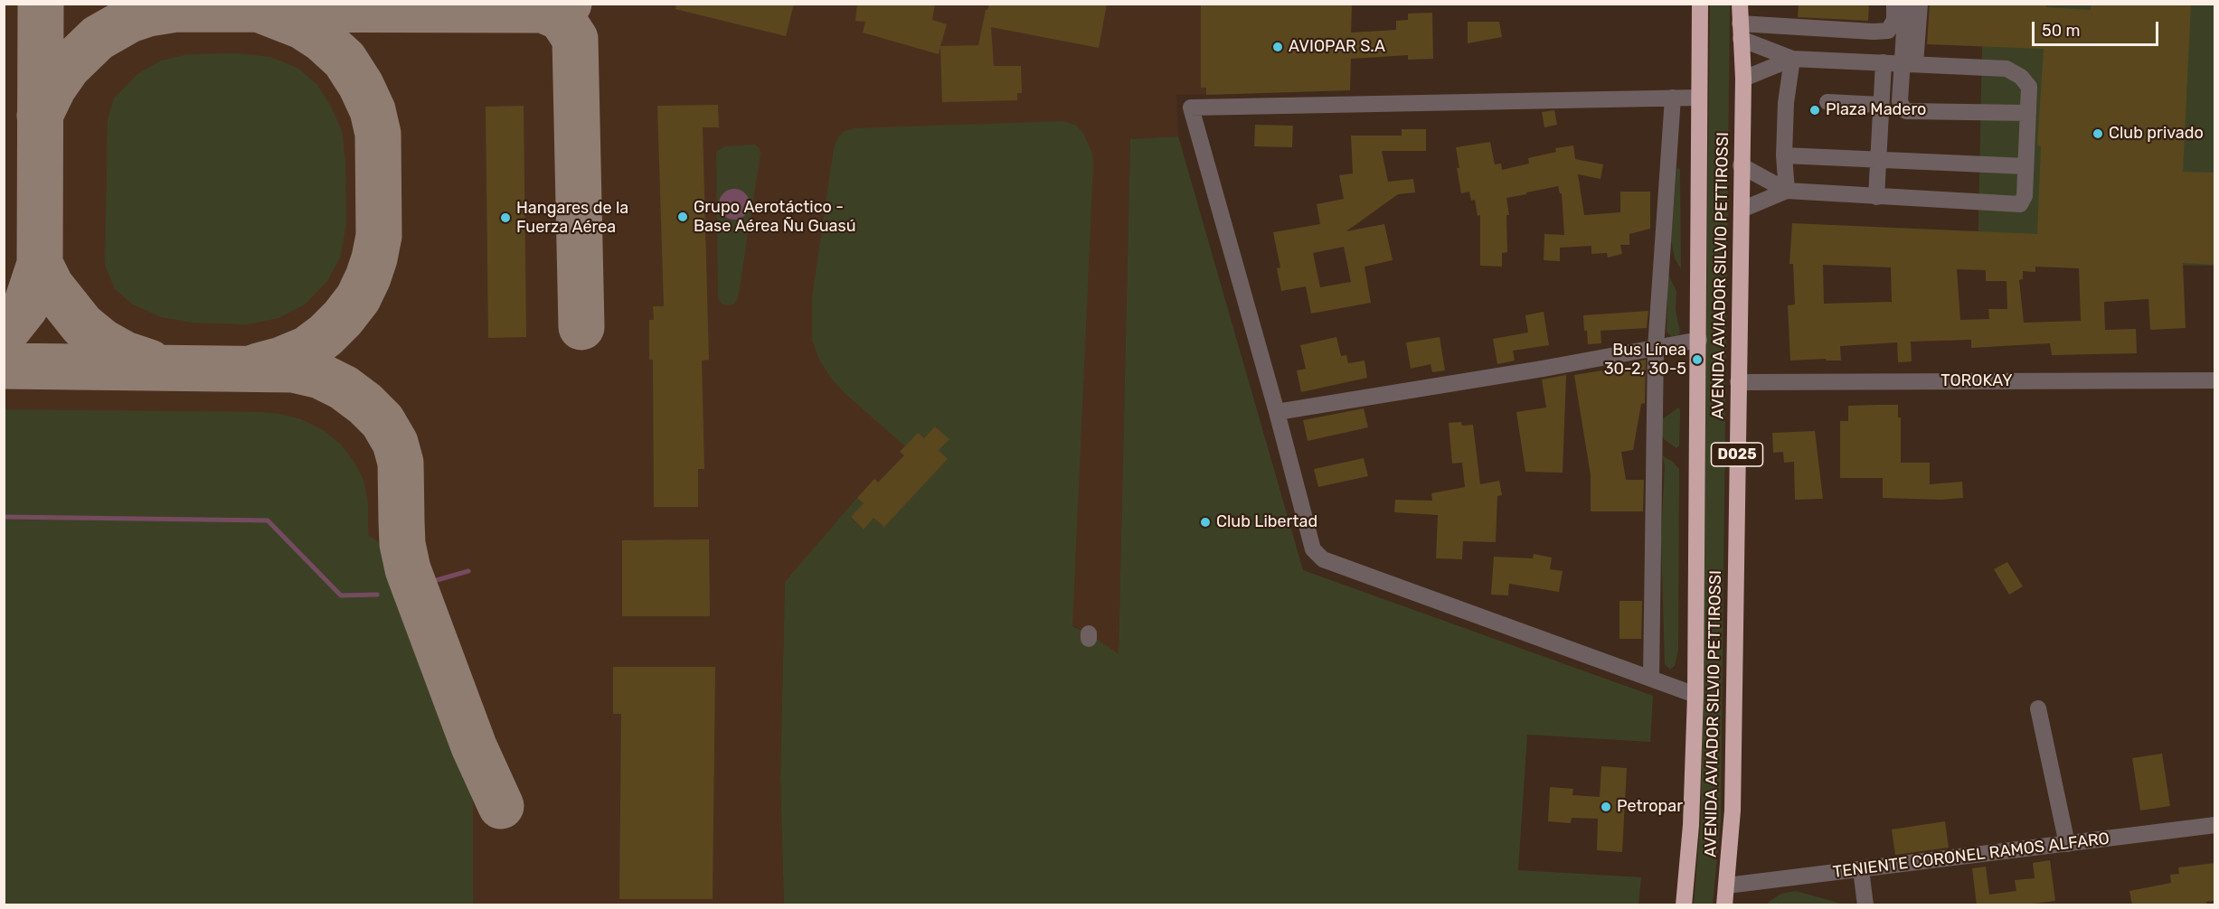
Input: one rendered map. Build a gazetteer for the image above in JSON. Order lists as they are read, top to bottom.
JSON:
{
  "streets": {
    "highway": ["AVENIDA AVIADOR SILVIO PETTIROSSI", "D025"],
    "street": ["TOROKAY", "TENIENTE CORONEL RAMOS ALFARO"]
  },
  "crossings": [
    ["AVENIDA AVIADOR SILVIO PETTIROSSI", "TOROKAY"],
    ["AVENIDA AVIADOR SILVIO PETTIROSSI", "TENIENTE CORONEL RAMOS ALFARO"]
  ],
  "places": [
    "AVIOPAR S.A",
    "Plaza Madero",
    "Club privado",
    "Grupo Aerotáctico - Base Aérea Ñu Guasú",
    "Hangares de la Fuerza Aérea",
    "Bus Línea 30-2, 30-5",
    "Club Libertad",
    "Petropar"
  ],
  "scale_bar": "50 m"
}
